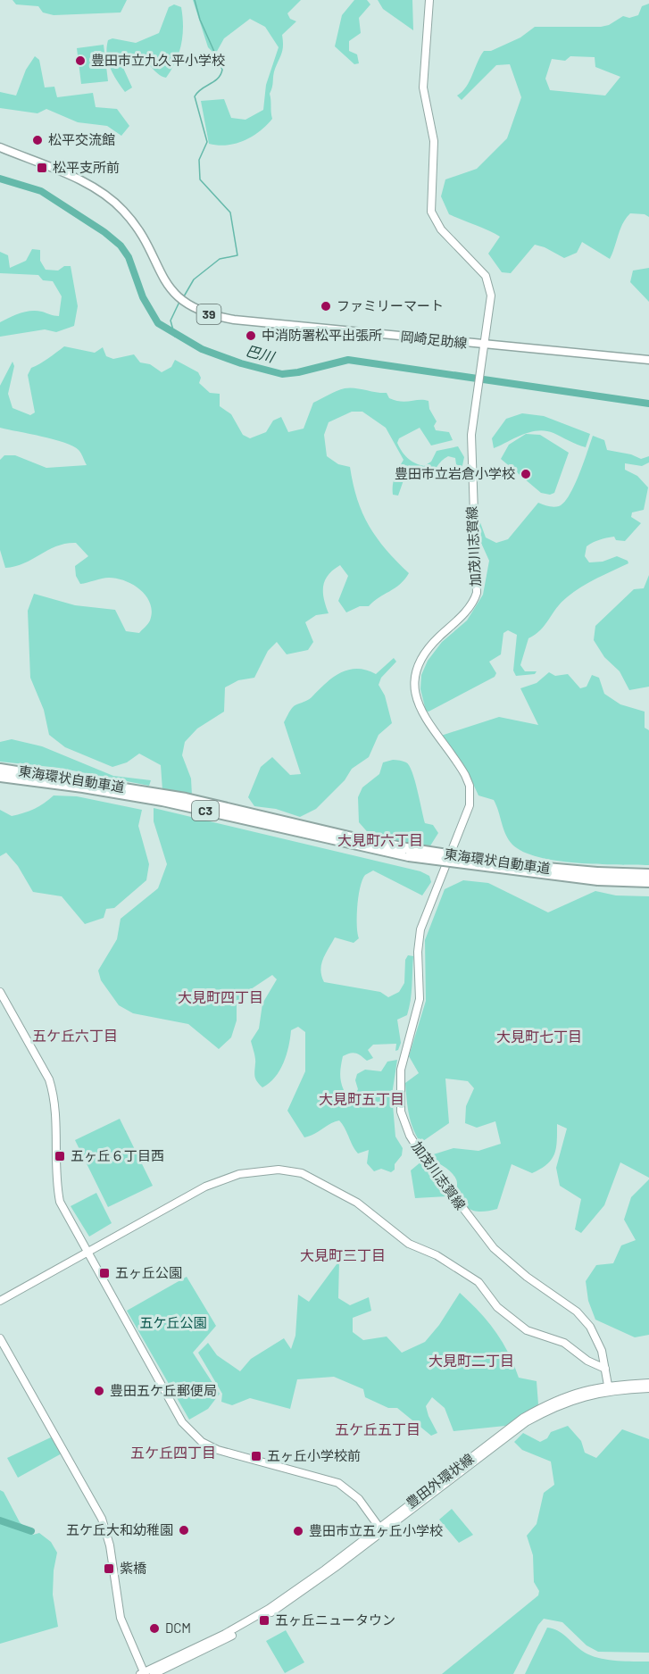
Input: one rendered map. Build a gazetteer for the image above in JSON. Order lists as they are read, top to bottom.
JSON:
{
  "streets": {
    "highway": ["東海環状自動車道", "C3"],
    "main road": ["39", "岡崎足助線"],
    "street": ["加茂川志賀線", "豊田外環状線"]
  },
  "crossings": [
    ["岡崎足助線", "加茂川志賀線"],
    ["加茂川志賀線", "豊田外環状線"]
  ],
  "districts": [
    "大見町六丁目",
    "大見町四丁目",
    "五ケ丘六丁目",
    "大見町七丁目",
    "大見町五丁目",
    "大見町三丁目",
    "大見町二丁目",
    "五ケ丘五丁目",
    "五ケ丘四丁目"
  ],
  "water": ["巴川"],
  "parks": ["五ケ丘公園"],
  "places": {
    "other": [
      "豊田市立九久平小学校",
      "松平交流館",
      "ファミリーマート",
      "中消防署松平出張所",
      "豊田市立岩倉小学校",
      "豊田五ケ丘郵便局",
      "五ケ丘大和幼稚園",
      "豊田市立五ヶ丘小学校",
      "DCM"
    ],
    "transit": [
      "松平支所前",
      "五ヶ丘６丁目西",
      "五ヶ丘公園",
      "五ヶ丘小学校前",
      "紫橋",
      "五ヶ丘ニュータウン"
    ]
  }
}
